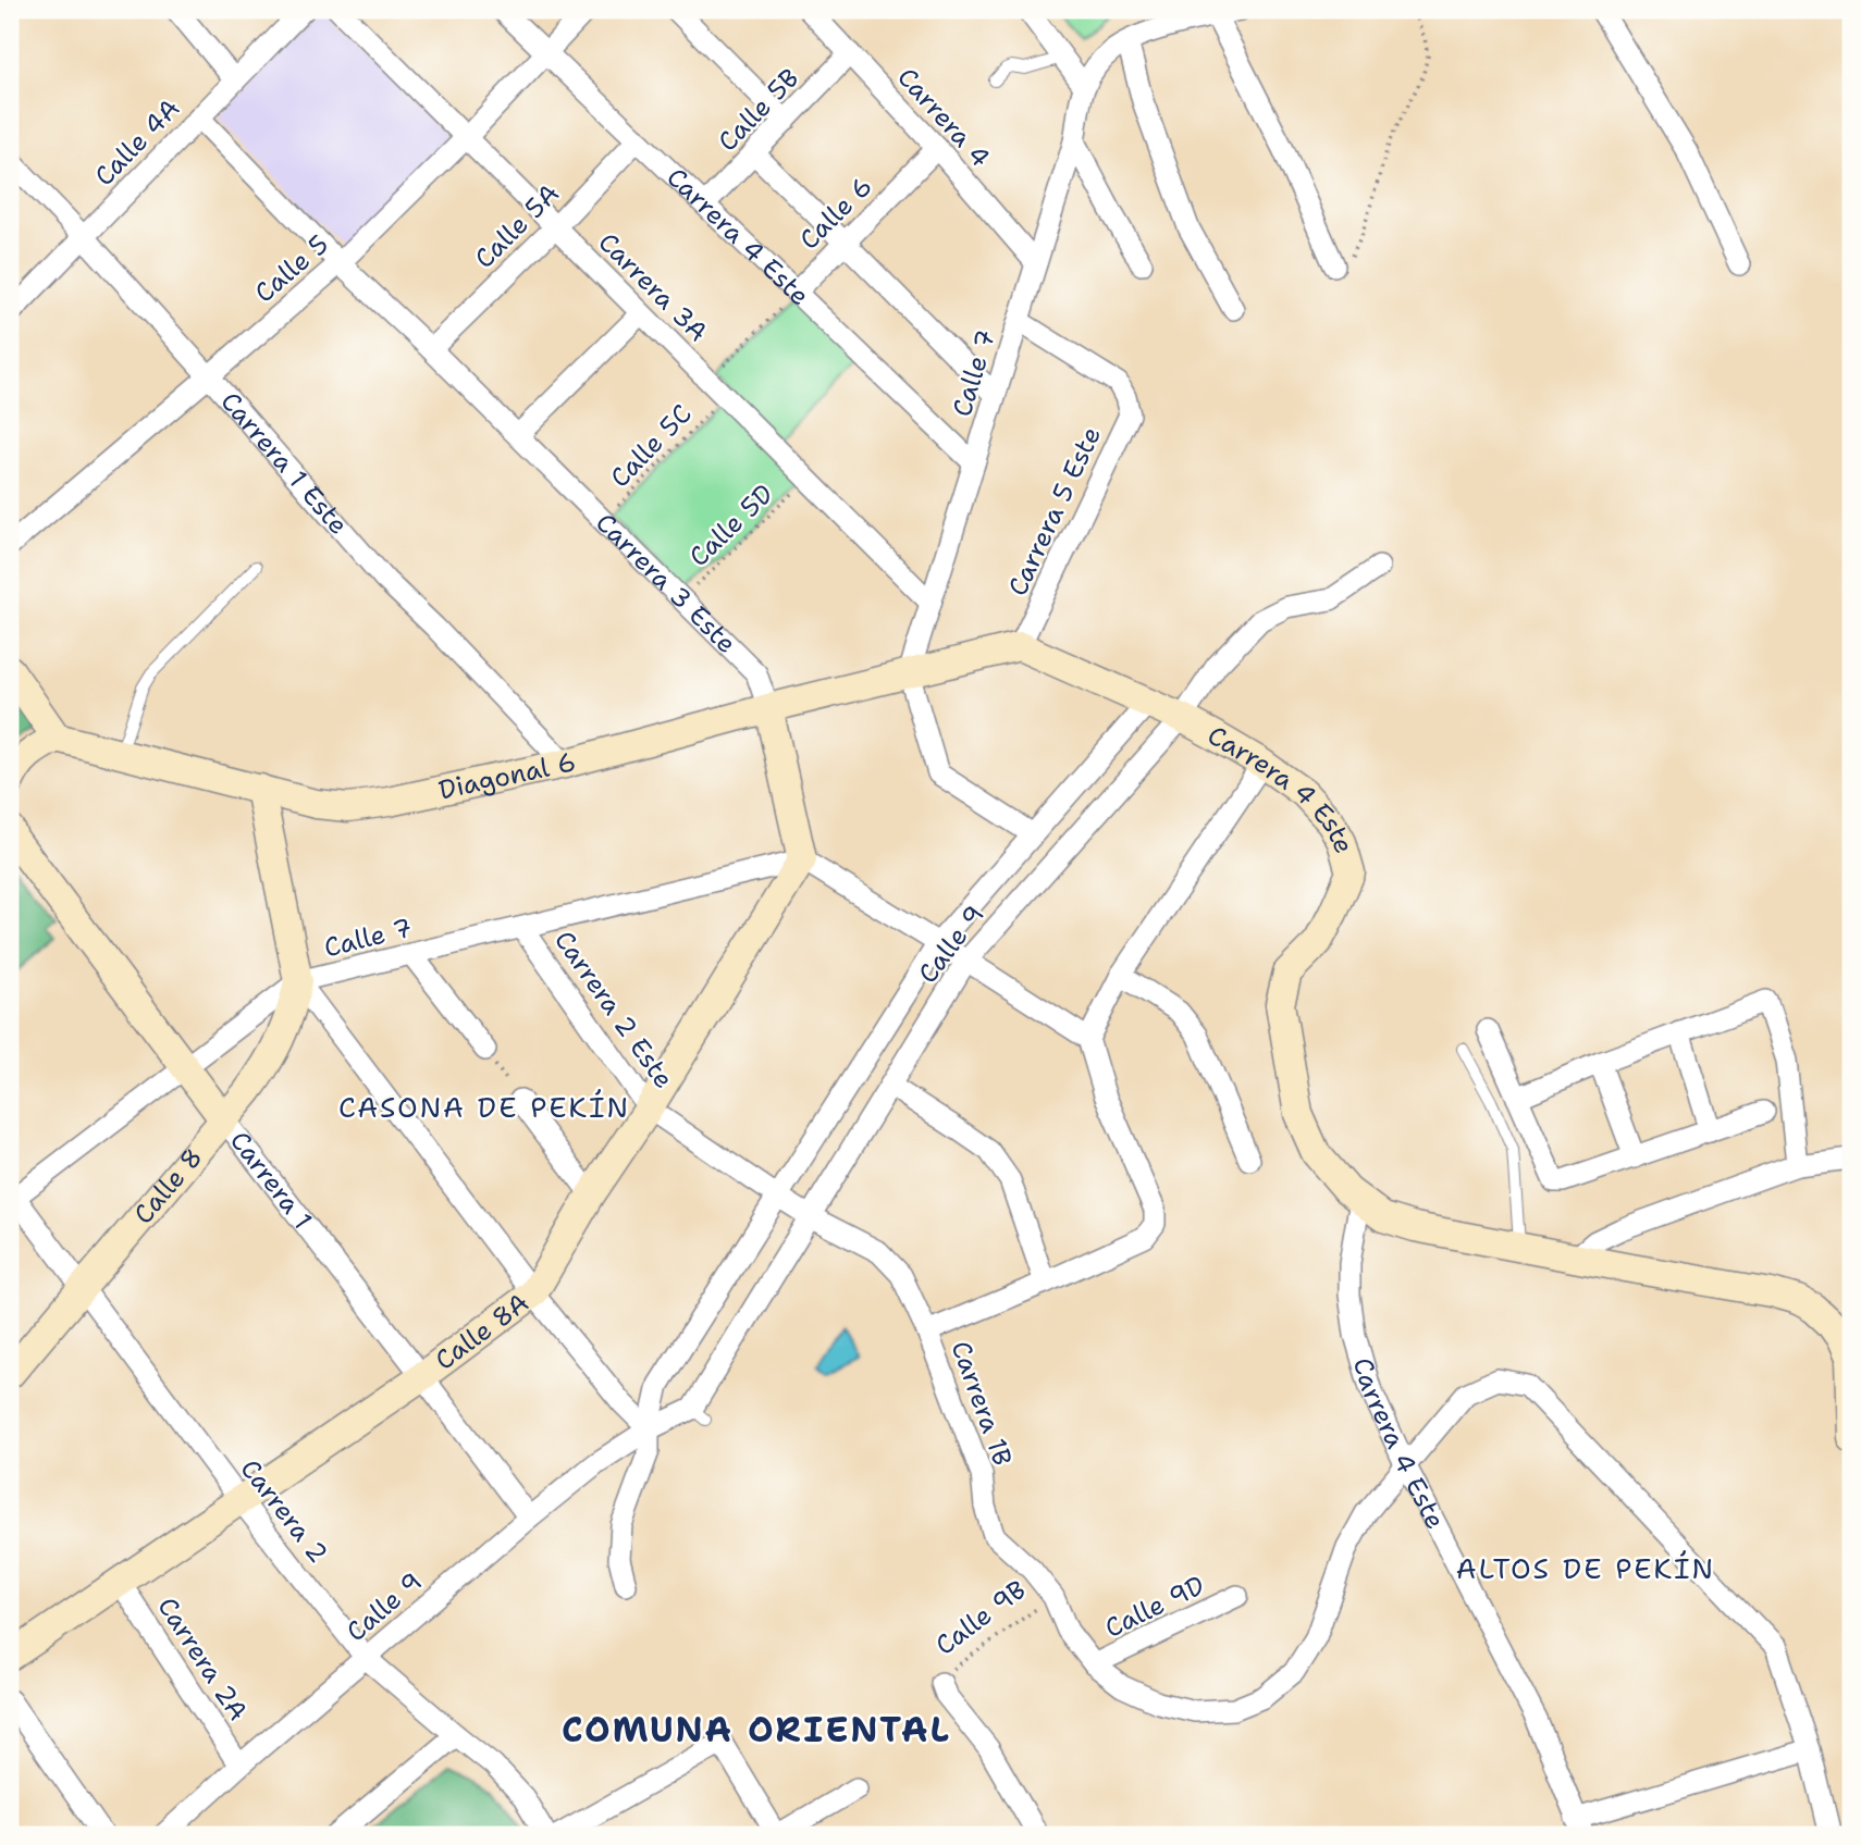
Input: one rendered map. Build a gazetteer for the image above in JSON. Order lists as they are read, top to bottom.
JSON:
{
  "streets": {
    "main road": [
      "Carrera 4 Este",
      "Carrera 3 Este",
      "Diagonal 6",
      "Carrera 1",
      "Calle 8",
      "Calle 8A"
    ],
    "street": [
      "Calle 5B",
      "Carrera 4",
      "Calle 4A",
      "Calle 6",
      "Calle 5A",
      "Calle 5",
      "Carrera 3A",
      "Calle 7",
      "Carrera 1 Este",
      "Carrera 5 Este",
      "Calle 9",
      "Carrera 2 Este",
      "Carrera 1B",
      "Carrera 2",
      "Calle 9D",
      "Carrera 2A"
    ],
    "path": ["Calle 5C", "Calle 5D", "Calle 9B"]
  },
  "crossings": [
    ["Calle 5B", "Carrera 4"],
    ["Calle 5B", "Carrera 4 Este"],
    ["Carrera 4", "Calle 6"],
    ["Carrera 4", "Calle 7"],
    ["Calle 4A", "Carrera 1 Este"],
    ["Calle 4A", "Carrera 3 Este"],
    ["Calle 6", "Carrera 4 Este"],
    ["Calle 5A", "Carrera 4 Este"],
    ["Calle 5A", "Carrera 3A"],
    ["Calle 5A", "Carrera 3 Este"],
    ["Carrera 4 Este", "Calle 5"],
    ["Carrera 4 Este", "Calle 7"],
    ["Carrera 4 Este", "Carrera 5 Este"],
    ["Carrera 4 Este", "Diagonal 6"],
    ["Carrera 4 Este", "Calle 9"],
    ["Carrera 4 Este", "Carrera 1B"],
    ["Calle 5", "Carrera 3A"],
    ["Calle 5", "Carrera 1 Este"],
    ["Calle 5", "Carrera 3 Este"],
    ["Carrera 3A", "Calle 7"],
    ["Carrera 3A", "Calle 5C"],
    ["Carrera 3A", "Calle 5D"],
    ["Calle 7", "Carrera 5 Este"],
    ["Calle 7", "Carrera 3 Este"],
    ["Calle 7", "Diagonal 6"],
    ["Calle 7", "Carrera 2 Este"],
    ["Calle 7", "Carrera 1"],
    ["Calle 7", "Calle 8"],
    ["Calle 7", "Calle 8A"],
    ["Calle 7", "Carrera 2"],
    ["Calle 5C", "Carrera 3 Este"],
    ["Carrera 1 Este", "Diagonal 6"],
    ["Carrera 5 Este", "Diagonal 6"],
    ["Calle 5D", "Carrera 3 Este"],
    ["Carrera 3 Este", "Diagonal 6"],
    ["Carrera 3 Este", "Calle 8A"],
    ["Calle 9", "Carrera 2 Este"],
    ["Calle 9", "Carrera 1"],
    ["Calle 9", "Carrera 1B"],
    ["Calle 9", "Carrera 2"],
    ["Calle 9", "Carrera 2A"],
    ["Carrera 2 Este", "Calle 8A"],
    ["Carrera 2 Este", "Carrera 1B"],
    ["Carrera 1", "Calle 8"],
    ["Carrera 1", "Calle 8A"],
    ["Calle 8", "Carrera 2"],
    ["Calle 8A", "Carrera 2"],
    ["Calle 8A", "Carrera 2A"],
    ["Carrera 1B", "Calle 9D"],
    ["Carrera 1B", "Calle 9B"]
  ],
  "districts": ["CASONA DE PEKÍN", "ALTOS DE PEKÍN", "COMUNA ORIENTAL"]
}
